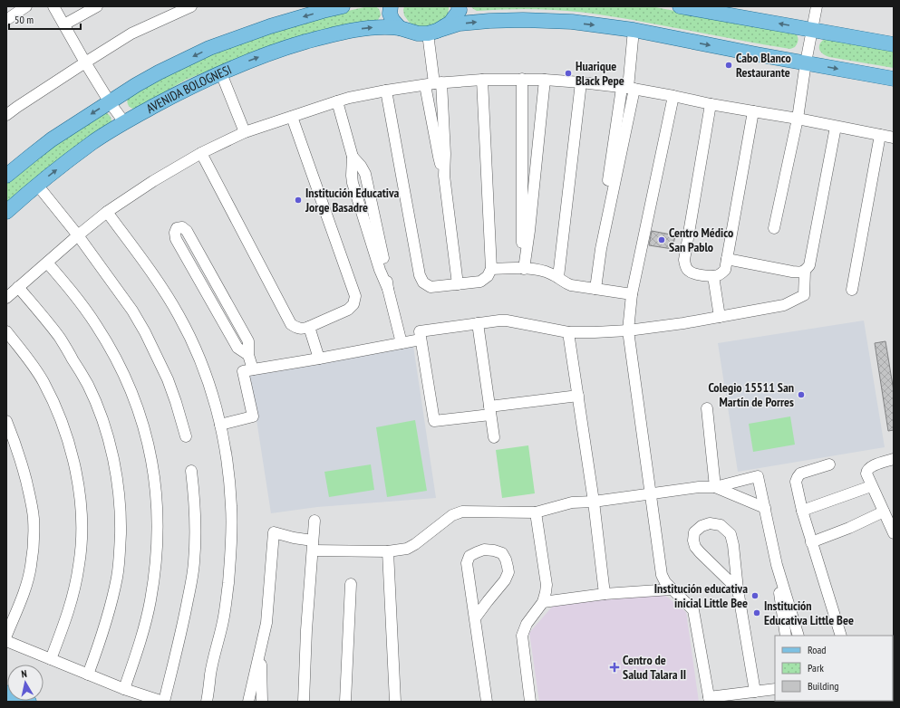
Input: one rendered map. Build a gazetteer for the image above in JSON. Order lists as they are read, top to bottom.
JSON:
{
  "streets": {
    "main road": ["AVENIDA BOLOGNESI"]
  },
  "places": {
    "other": [
      "Cabo Blanco Restaurante",
      "Huarique Black Pepe",
      "Institución Educativa Jorge Basadre",
      "Centro Médico San Pablo",
      "Colegio 15511 San Martín de Porres",
      "Institución educativa inicial Little Bee",
      "Institución Educativa Little Bee"
    ],
    "health": ["Centro de Salud Talara II"]
  },
  "legend": ["Road", "Park", "Building"],
  "scale_bar": "50 m",
  "north": "top"
}
